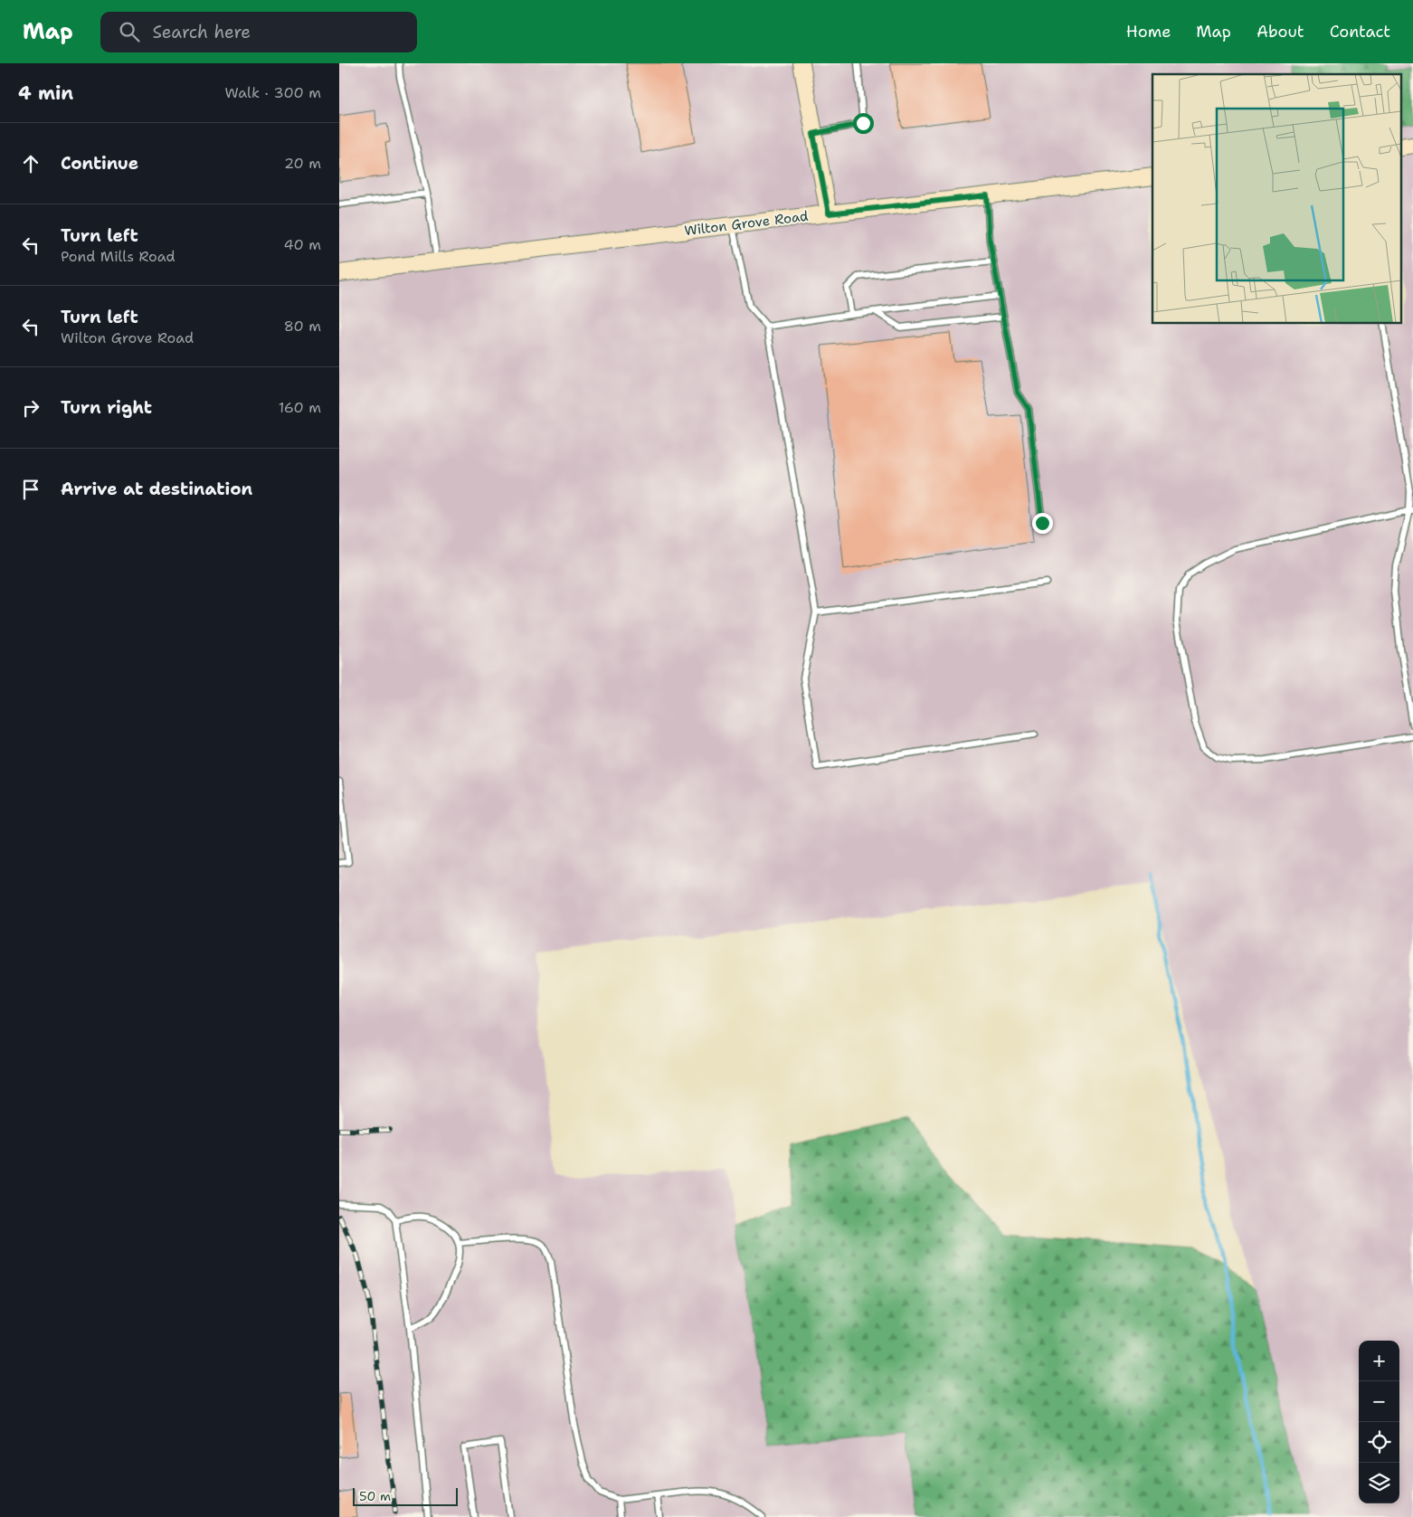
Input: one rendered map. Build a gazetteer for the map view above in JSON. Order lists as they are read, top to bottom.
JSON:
{
  "streets": {
    "main road": ["Wilton Grove Road"]
  },
  "scale_bar": "50 m",
  "page": {
    "header": "Map",
    "search": "Search here",
    "nav": [
      "Home",
      "Map",
      "About",
      "Contact"
    ],
    "heading": ["4 min", "Walk · 300 m"],
    "list": [
      ["Continue", "20 m"],
      ["Turn left", "Pond Mills Road", "40 m"],
      ["Turn left", "Wilton Grove Road", "80 m"],
      ["Turn right", "160 m"],
      "Arrive at destination"
    ],
    "map_buttons": ["+", "−"],
    "scale": "50 m"
  }
}
